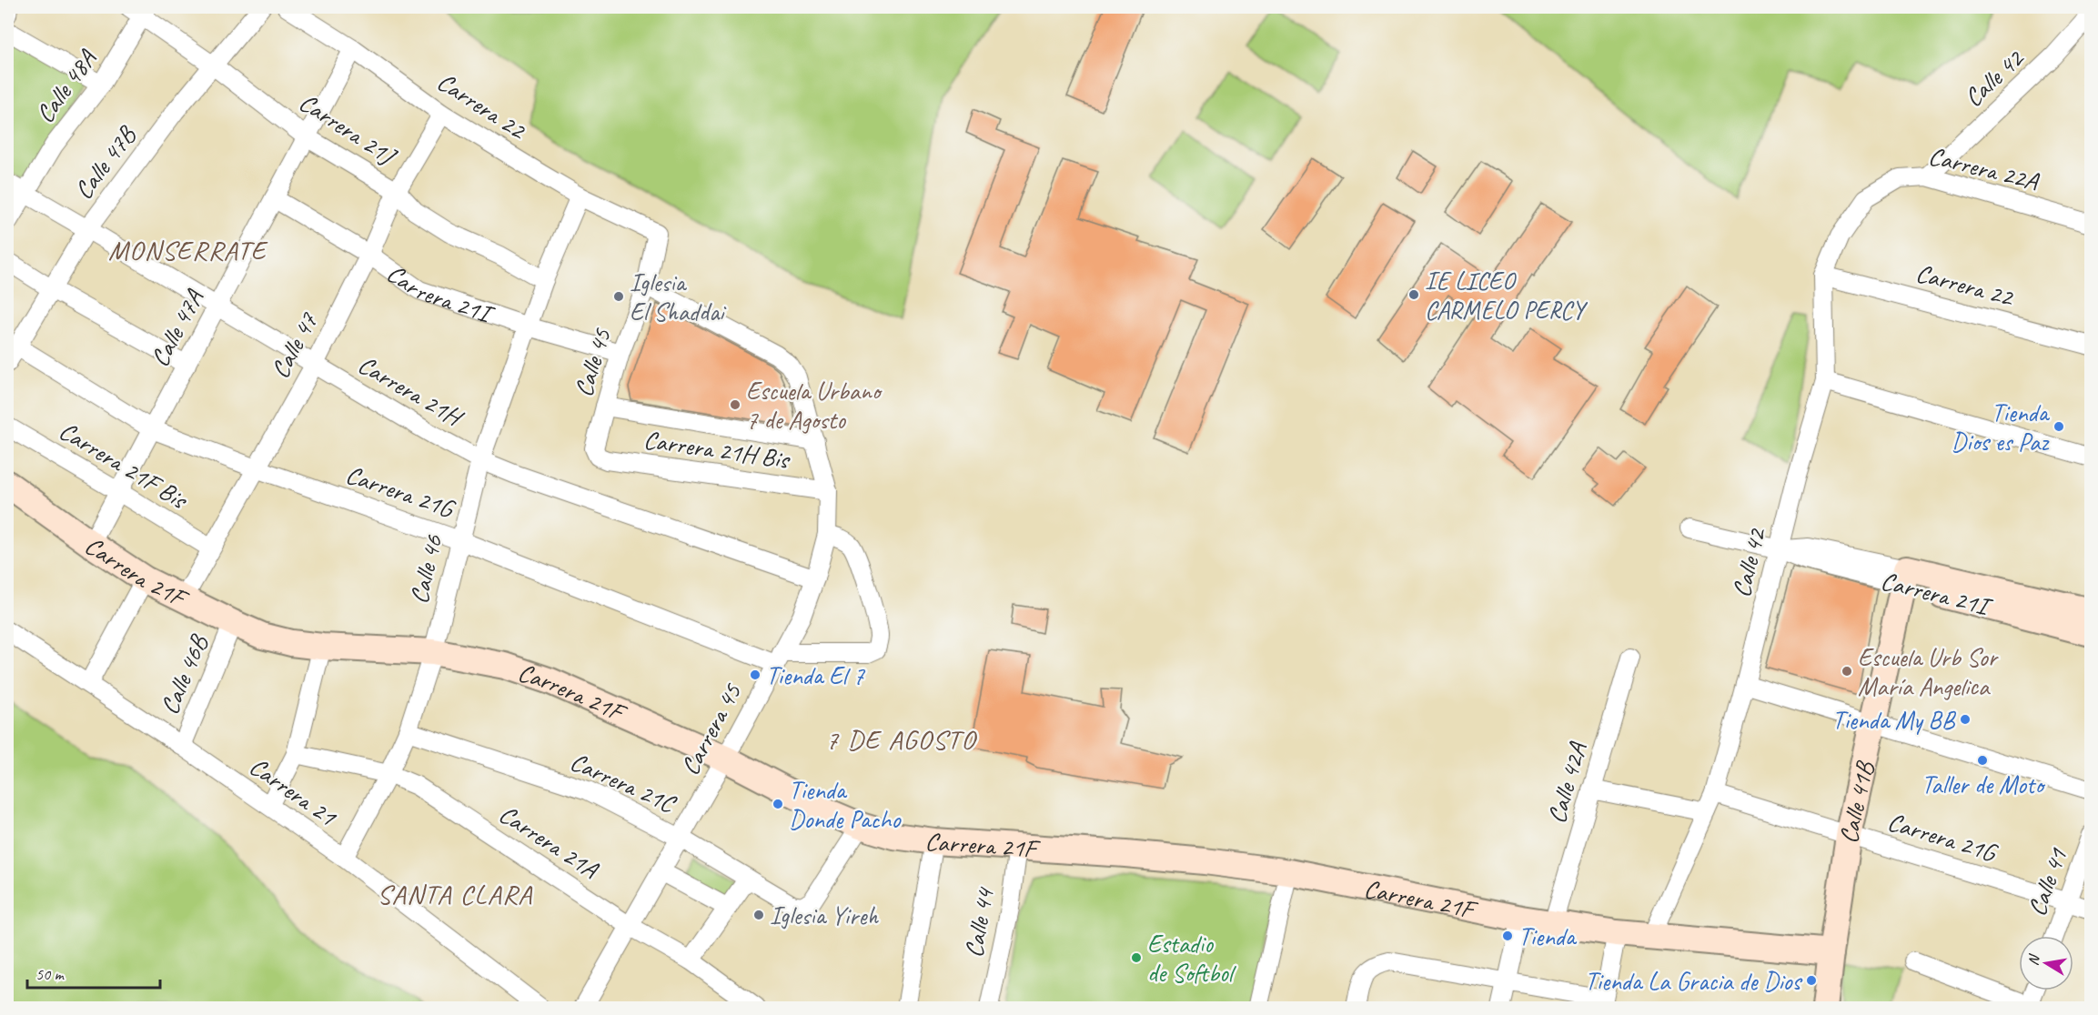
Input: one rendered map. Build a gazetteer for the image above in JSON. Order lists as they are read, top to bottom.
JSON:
{
  "streets": {
    "street": [
      "Calle 42",
      "Calle 48A",
      "Carrera 22",
      "Carrera 21J",
      "Calle 47B",
      "Carrera 22A",
      "Carrera 21I",
      "Calle 47A",
      "Calle 47",
      "Calle 45",
      "Carrera 21H",
      "Carrera 21H Bis",
      "Carrera 21F Bis",
      "Carrera 21G",
      "Carrera 21F",
      "Calle 46",
      "Calle 46B",
      "Carrera 45",
      "Carrera 21C",
      "Calle 42A",
      "Carrera 21",
      "Calle 41B",
      "Carrera 21A",
      "Calle 41",
      "Calle 44"
    ]
  },
  "crossings": [
    ["Calle 42", "Carrera 22"],
    ["Calle 42", "Carrera 22A"],
    ["Calle 42", "Carrera 21I"],
    ["Calle 42", "Carrera 21G"],
    ["Calle 42", "Carrera 21F"],
    ["Calle 48A", "Carrera 21J"],
    ["Calle 48A", "Carrera 21H"],
    ["Carrera 22", "Calle 47A"],
    ["Carrera 22", "Calle 47"],
    ["Carrera 22", "Calle 45"],
    ["Carrera 22", "Calle 46"],
    ["Carrera 21J", "Calle 47B"],
    ["Carrera 21J", "Calle 47A"],
    ["Carrera 21J", "Calle 47"],
    ["Carrera 21J", "Calle 46"],
    ["Calle 47B", "Carrera 21H"],
    ["Calle 47B", "Carrera 21G"],
    ["Carrera 21I", "Calle 47A"],
    ["Carrera 21I", "Calle 47"],
    ["Carrera 21I", "Calle 45"],
    ["Carrera 21I", "Calle 46"],
    ["Carrera 21I", "Calle 41B"],
    ["Calle 47A", "Carrera 21H"],
    ["Calle 47A", "Carrera 21F Bis"],
    ["Calle 47A", "Carrera 21G"],
    ["Calle 47A", "Carrera 21F"],
    ["Calle 47", "Carrera 21H"],
    ["Calle 47", "Carrera 21F Bis"],
    ["Calle 47", "Carrera 21G"],
    ["Calle 47", "Carrera 21F"],
    ["Calle 45", "Carrera 21H Bis"],
    ["Calle 45", "Carrera 45"],
    ["Carrera 21H", "Calle 46"],
    ["Carrera 21H", "Carrera 45"],
    ["Carrera 21H Bis", "Carrera 45"],
    ["Carrera 21G", "Calle 46"],
    ["Carrera 21G", "Carrera 45"],
    ["Carrera 21G", "Calle 41B"],
    ["Carrera 21G", "Calle 41"],
    ["Carrera 21F", "Calle 46"],
    ["Carrera 21F", "Calle 46B"],
    ["Carrera 21F", "Carrera 45"],
    ["Carrera 21F", "Carrera 21C"],
    ["Carrera 21F", "Calle 42A"],
    ["Carrera 21F", "Calle 41B"],
    ["Carrera 21F", "Calle 44"],
    ["Calle 46", "Carrera 21C"],
    ["Calle 46", "Carrera 21"],
    ["Calle 46", "Carrera 21A"],
    ["Calle 46B", "Carrera 21"],
    ["Carrera 45", "Carrera 21C"],
    ["Carrera 45", "Carrera 21A"]
  ],
  "districts": ["MONSERRATE", "7 DE AGOSTO", "SANTA CLARA"],
  "places": [
    "IE LICEO CARMELO PERCY",
    "Iglesia El Shaddai",
    "Escuela Urbano 7 de Agosto",
    "Tienda Dios es Paz",
    "Escuela Urb Sor María Angelica",
    "Tienda El 7",
    "Tienda My BB",
    "Taller de Moto",
    "Tienda Donde Pacho",
    "Iglesia Yireh",
    "Tienda",
    "Estadio de Softbol",
    "Tienda La Gracia de Dios"
  ],
  "scale_bar": "50 m",
  "north": "left"
}
